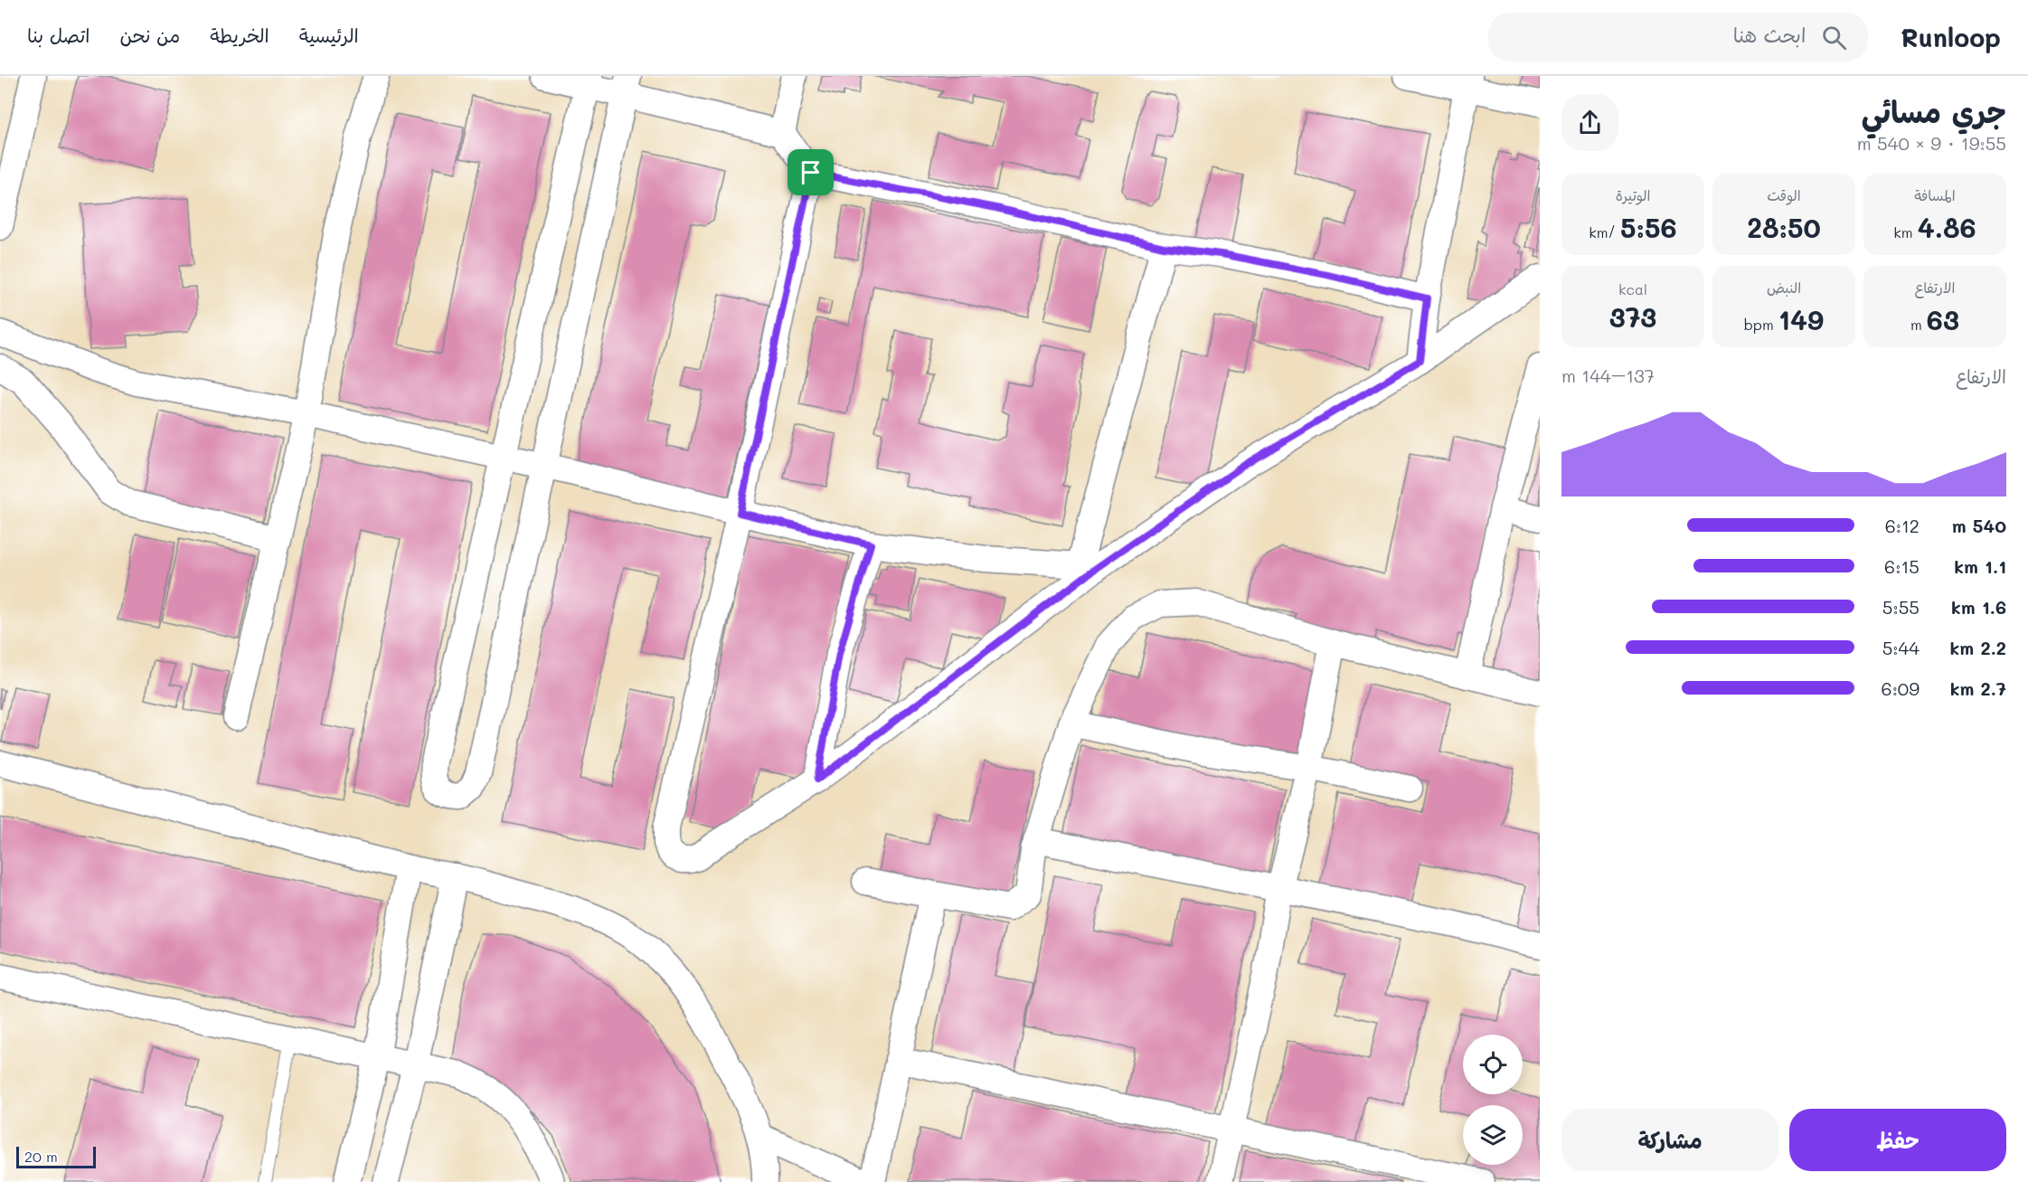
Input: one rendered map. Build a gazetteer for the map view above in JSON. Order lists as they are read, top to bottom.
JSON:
{
  "scale_bar": "20 m",
  "page": {
    "header": "Runloop",
    "search": "ابحث هنا",
    "nav": [
      "الرئيسية",
      "الخريطة",
      "من نحن",
      "اتصل بنا"
    ],
    "heading": ["جري مسائي", "19:55 · 9 × 540 m"],
    "stats": [
      ["المسافة", "4.86 km"],
      ["الوقت", "28:50"],
      ["الوتيرة", "5:56 /km"],
      ["الارتفاع", "63 m"],
      ["النبض", "149 bpm"],
      ["kcal", "373"]
    ],
    "chart": ["الارتفاع", "137–144 m"],
    "list": [
      {
        "name": "540 m",
        "note": "6:12"
      },
      {
        "name": "1.1 km",
        "note": "6:15"
      },
      {
        "name": "1.6 km",
        "note": "5:55"
      },
      {
        "name": "2.2 km",
        "note": "5:44"
      },
      {
        "name": "2.7 km",
        "note": "6:09"
      }
    ],
    "buttons": ["حفظ", "مشاركة"],
    "scale": "20 m"
  }
}
